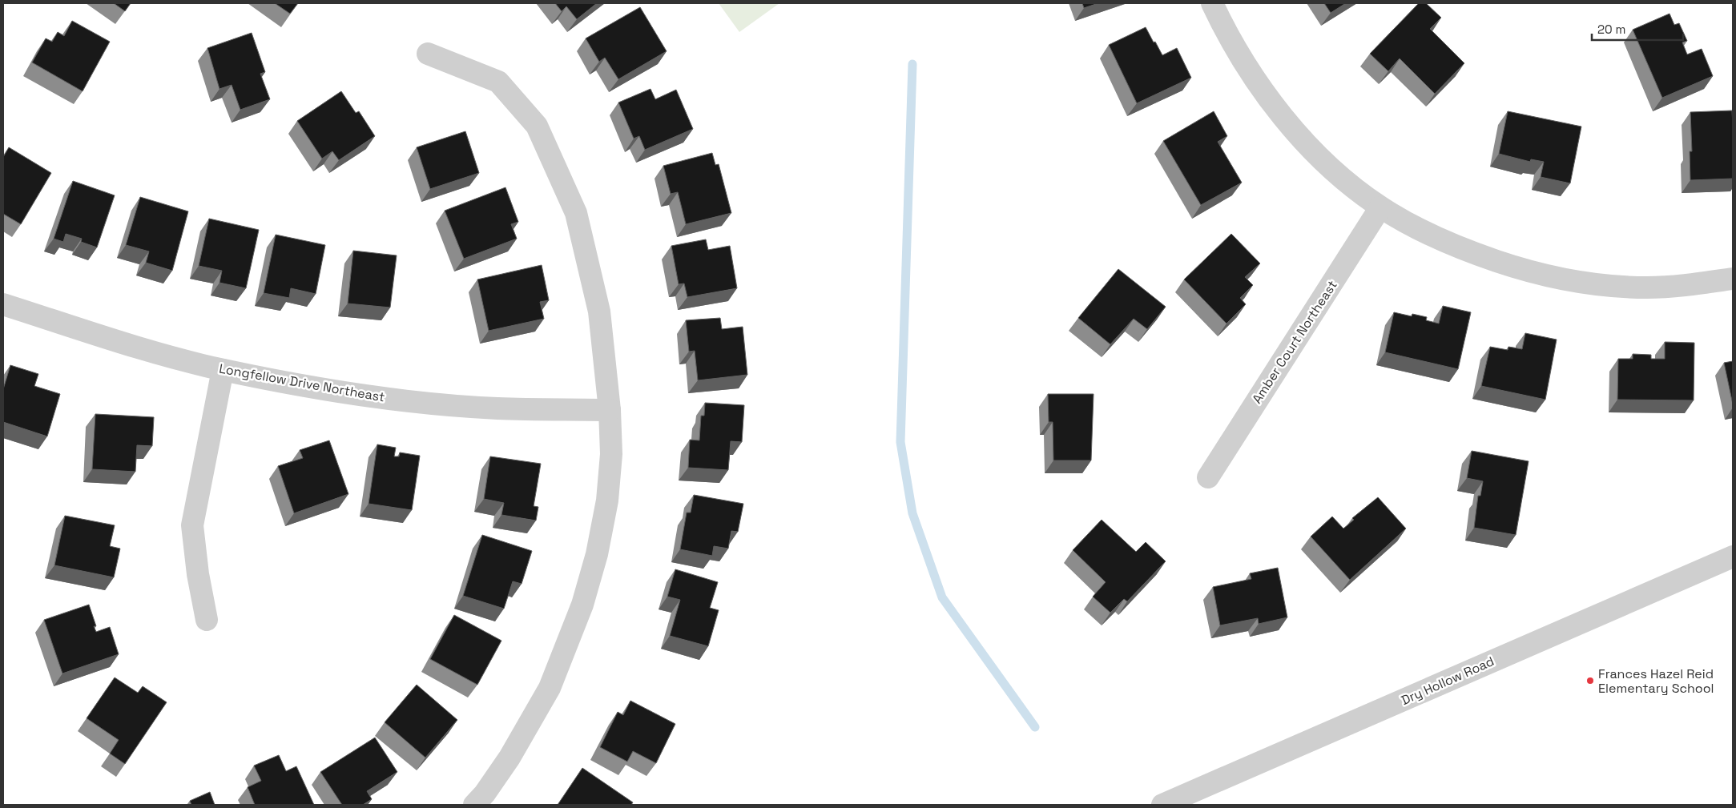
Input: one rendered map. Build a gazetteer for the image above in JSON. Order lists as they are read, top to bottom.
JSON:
{
  "streets": {
    "street": ["Amber Court Northeast", "Longfellow Drive Northeast", "Dry Hollow Road"]
  },
  "places": ["Frances Hazel Reid Elementary School"],
  "scale_bar": "20 m"
}
